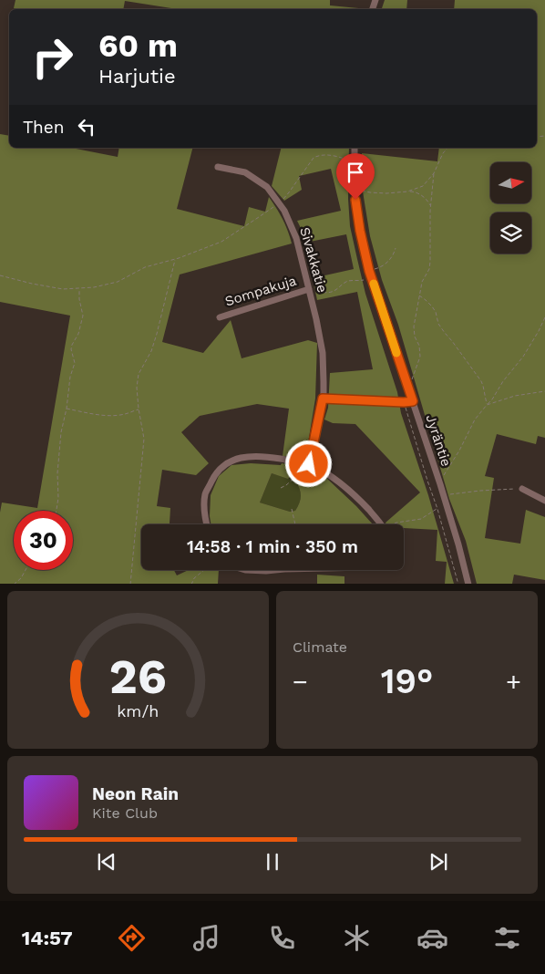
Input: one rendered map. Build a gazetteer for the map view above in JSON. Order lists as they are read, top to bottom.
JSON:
{
  "streets": {
    "street": ["Sivakkatie", "Sompakuja", "Jyräntie"]
  },
  "crossings": [
    ["Sivakkatie", "Sompakuja"]
  ],
  "north": "right",
  "page": {
    "turn": ["60 m", "Harjutie"],
    "then": "Then",
    "limit": "30",
    "trip": "14:58 · 1 min · 350 m",
    "tile": "Climate",
    "heat": ["−", "19°", "+"],
    "song": ["Neon Rain", "Kite Club"],
    "tabs": "14:57",
    "gauge": ["26", "km/h"]
  }
}
